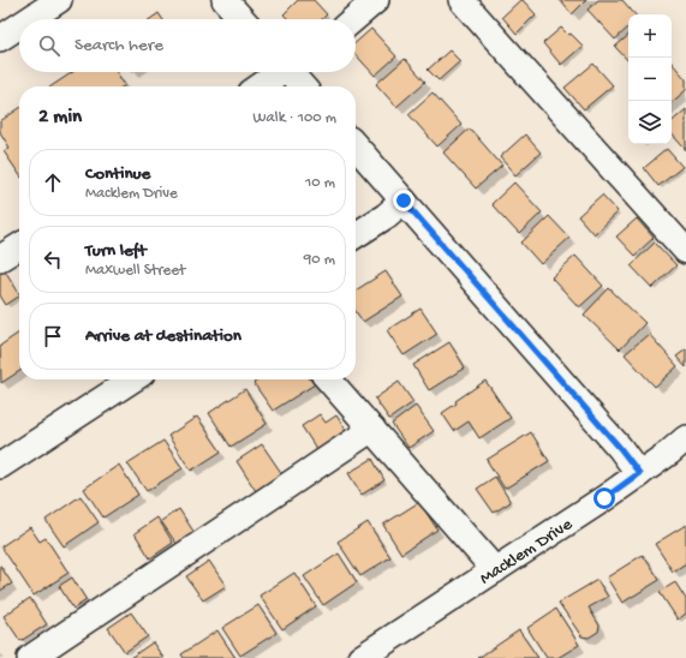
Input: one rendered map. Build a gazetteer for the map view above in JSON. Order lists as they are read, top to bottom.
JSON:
{
  "streets": {
    "street": ["Macklem Drive"]
  },
  "page": {
    "map_buttons": ["+", "−"],
    "search": "Search here",
    "heading": ["2 min", "Walk · 100 m"],
    "list": [
      ["Continue", "Macklem Drive", "10 m"],
      ["Turn left", "Maxwell Street", "90 m"],
      "Arrive at destination"
    ]
  }
}
